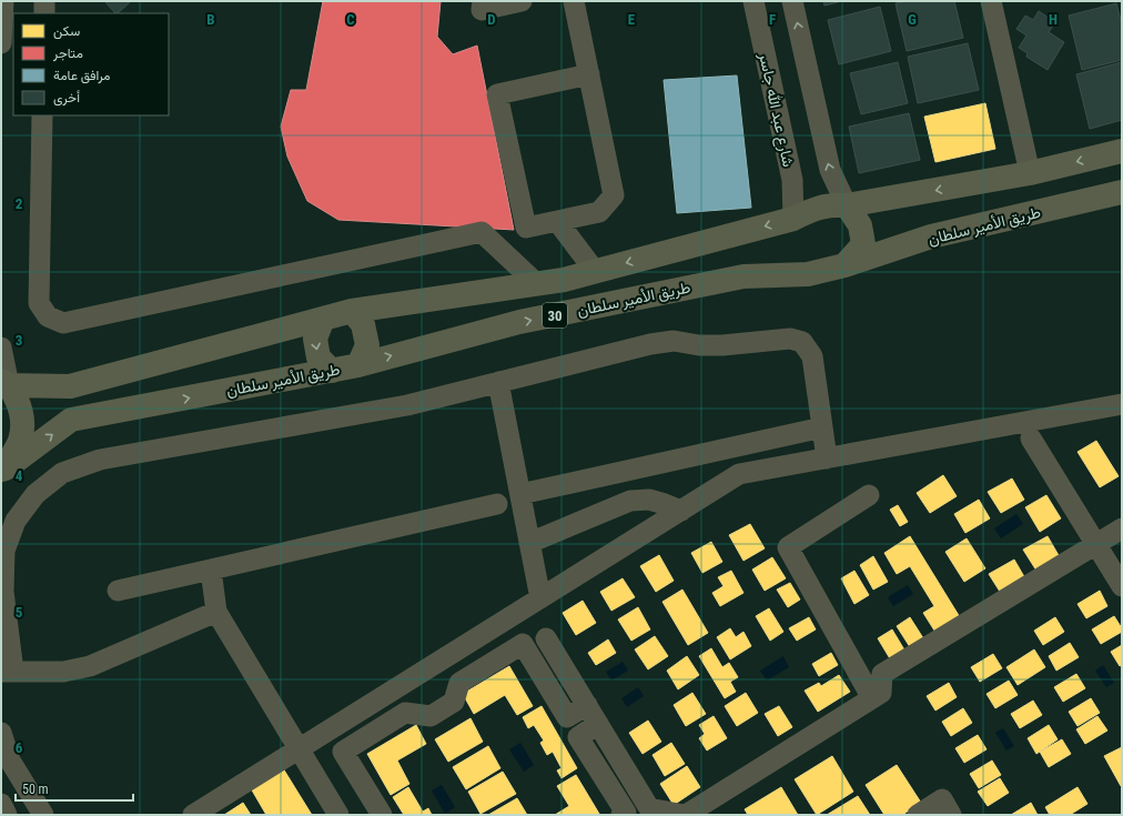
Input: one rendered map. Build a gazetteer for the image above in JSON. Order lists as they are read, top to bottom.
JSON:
{
  "streets": {
    "main road": ["طريق الأمير سلطان", "30"],
    "street": ["شارع عبد الله جاسر"]
  },
  "crossings": [
    ["شارع عبد الله جاسر", "30"],
    ["طريق الأمير سلطان", "30"]
  ],
  "legend": [
    "سكن",
    "متاجر",
    "مرافق عامة",
    "أخرى"
  ],
  "scale_bar": "50 m",
  "grid": {
    "columns": [
      "B",
      "C",
      "D",
      "E",
      "F",
      "G",
      "H"
    ],
    "rows": [
      "2",
      "3",
      "4",
      "5",
      "6"
    ]
  }
}
